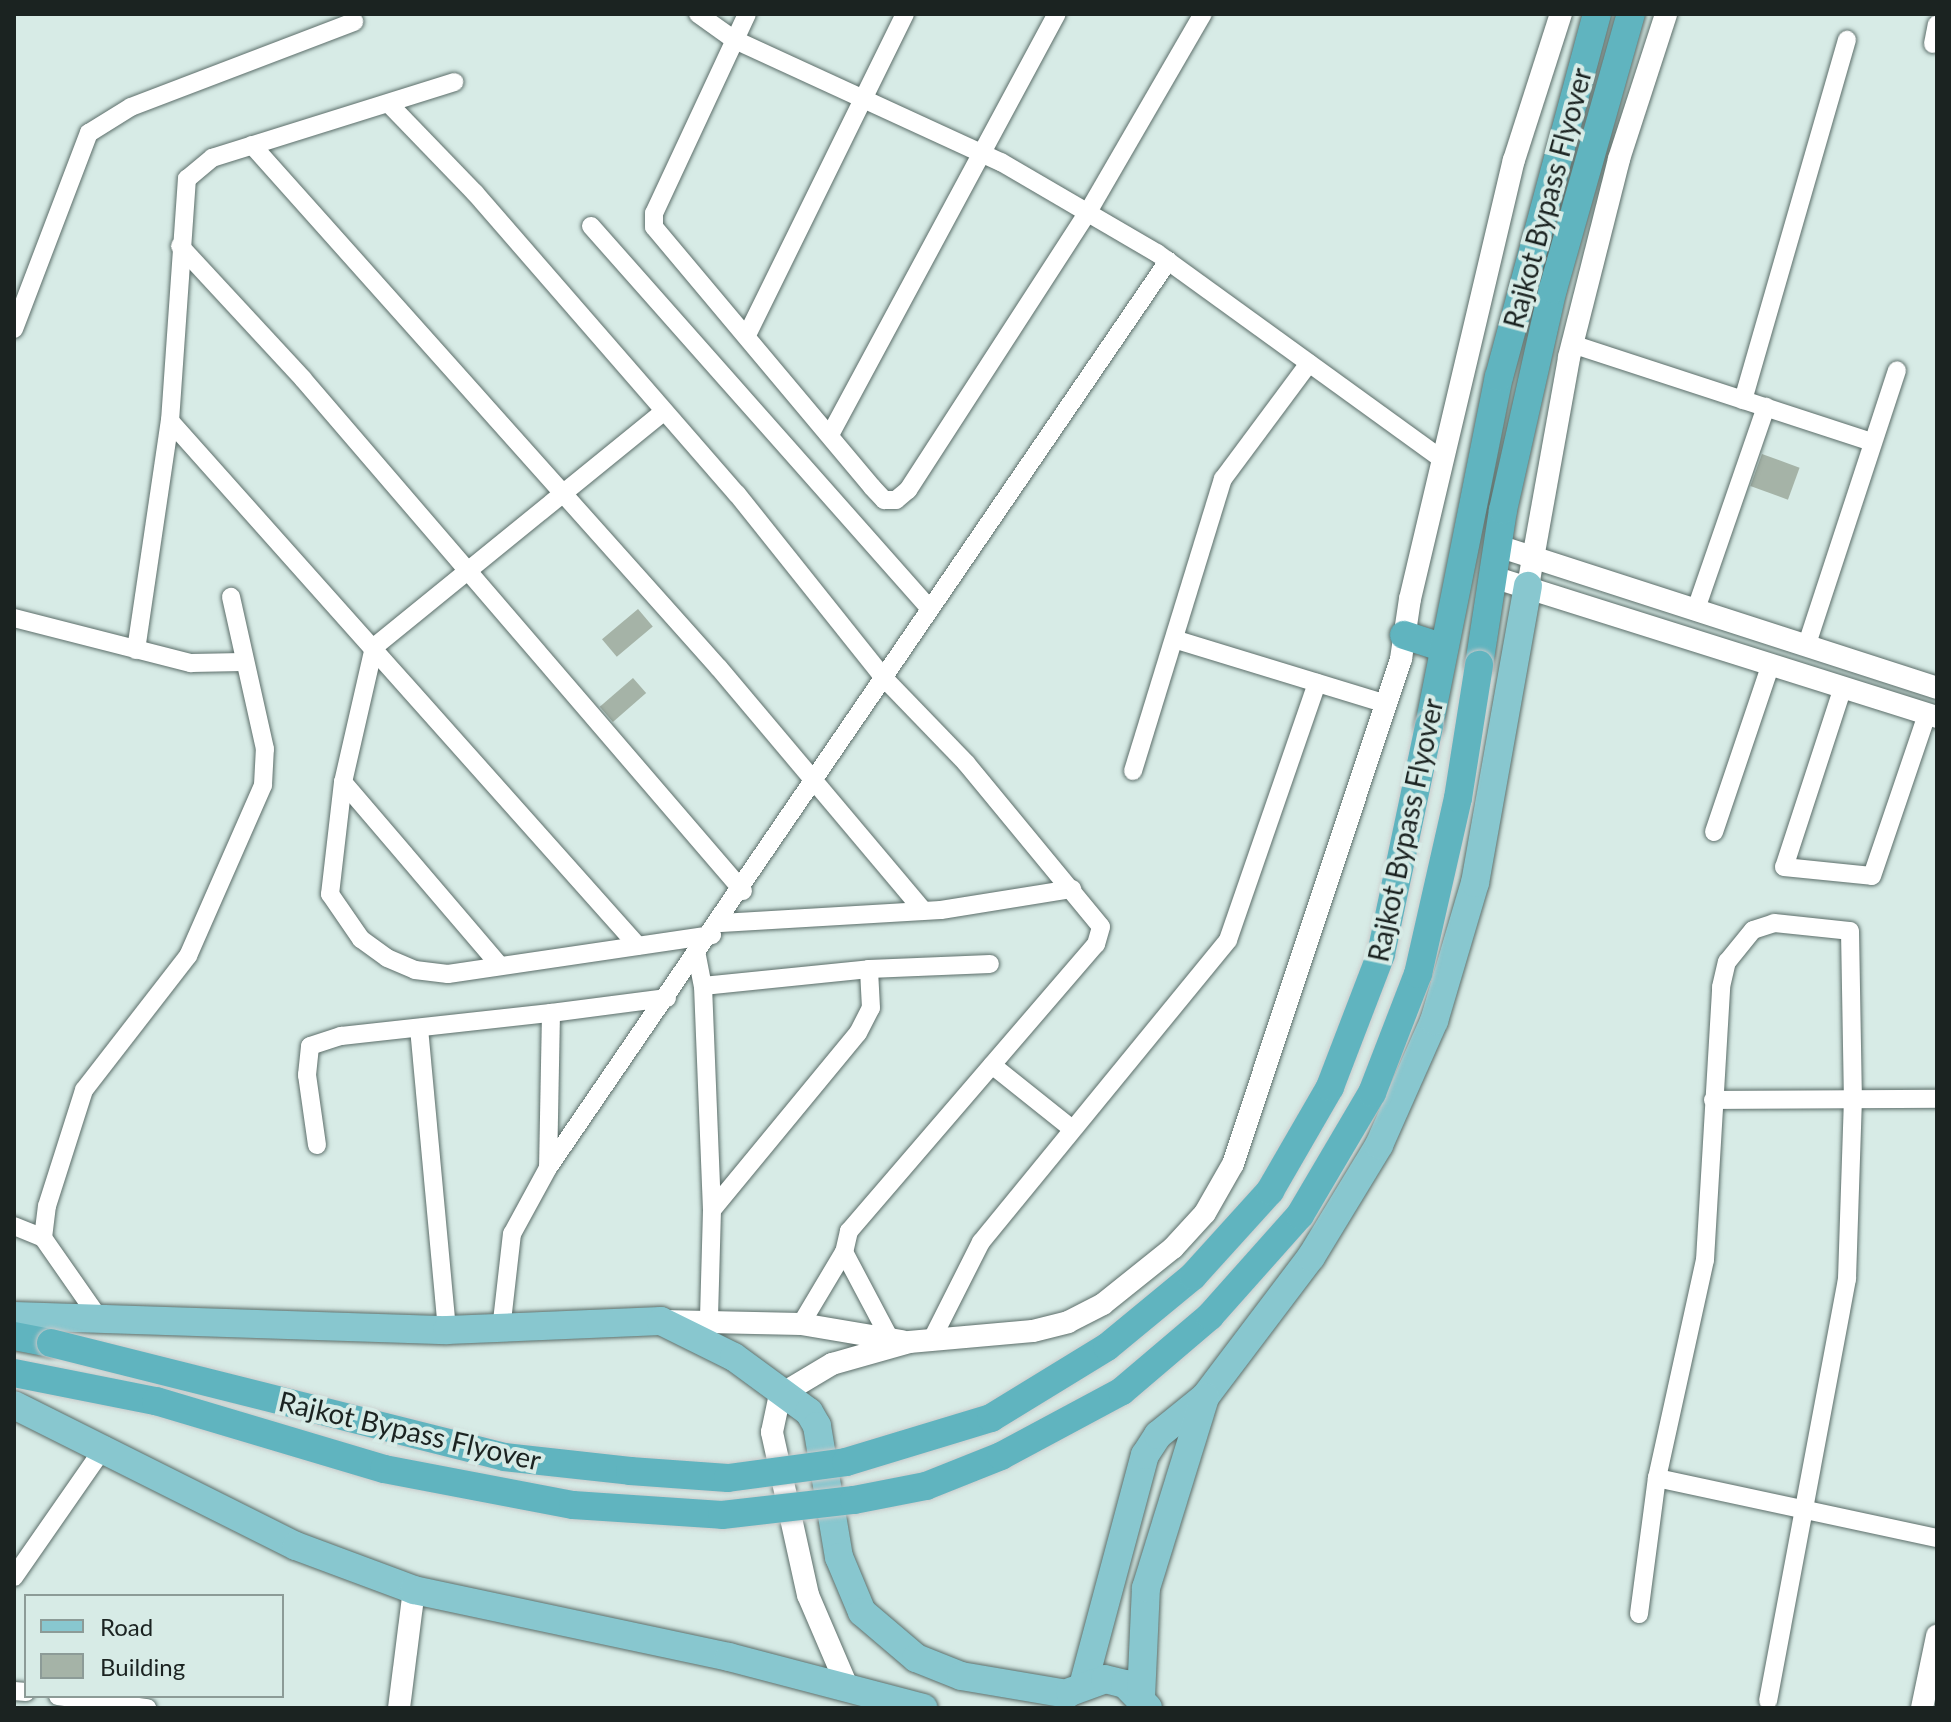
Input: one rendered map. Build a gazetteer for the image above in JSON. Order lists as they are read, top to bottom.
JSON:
{
  "streets": {
    "highway": ["Rajkot Bypass Flyover"]
  },
  "legend": ["Road", "Building"]
}
